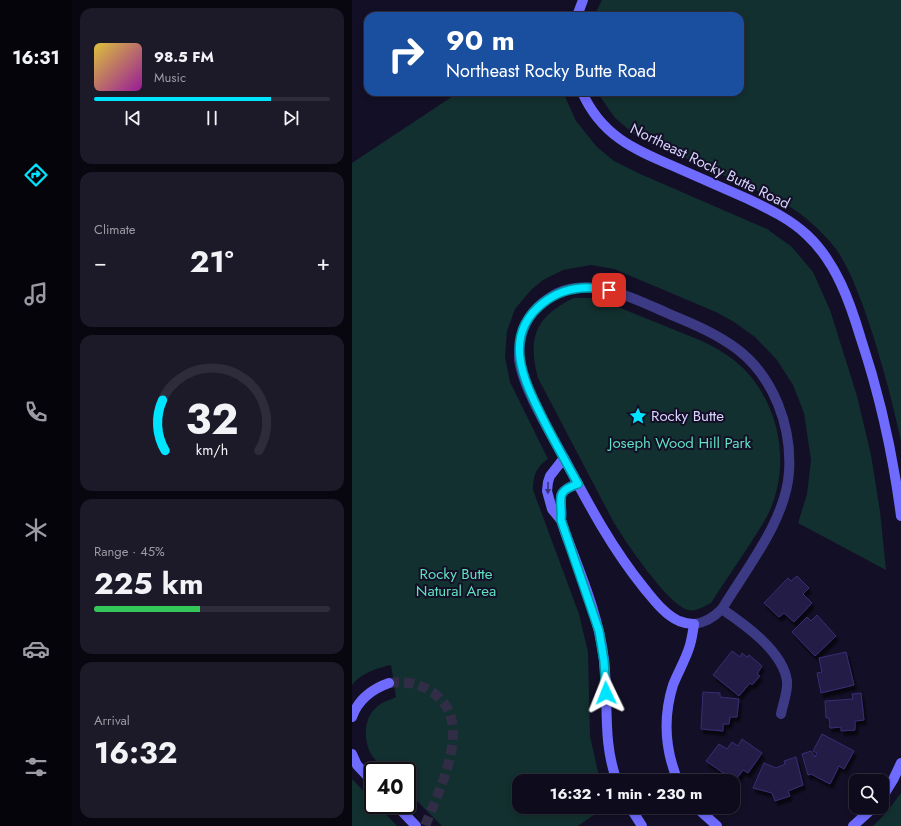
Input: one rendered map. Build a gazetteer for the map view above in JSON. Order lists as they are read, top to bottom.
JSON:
{
  "streets": {
    "street": ["Northeast Rocky Butte Road"]
  },
  "parks": ["Joseph Wood Hill Park", "Rocky Butte Natural Area"],
  "places": {
    "place": ["Rocky Butte"]
  },
  "page": {
    "tabs": "16:31",
    "turn": ["90 m", "Northeast Rocky Butte Road"],
    "song": ["98.5 FM", "Music"],
    "tile": [
      "Climate",
      ["Range · 45%", "225 km"],
      ["Arrival", "16:32"]
    ],
    "heat": ["−", "21°", "+"],
    "limit": "40",
    "trip": "16:32 · 1 min · 230 m",
    "gauge": ["32", "km/h"]
  }
}
